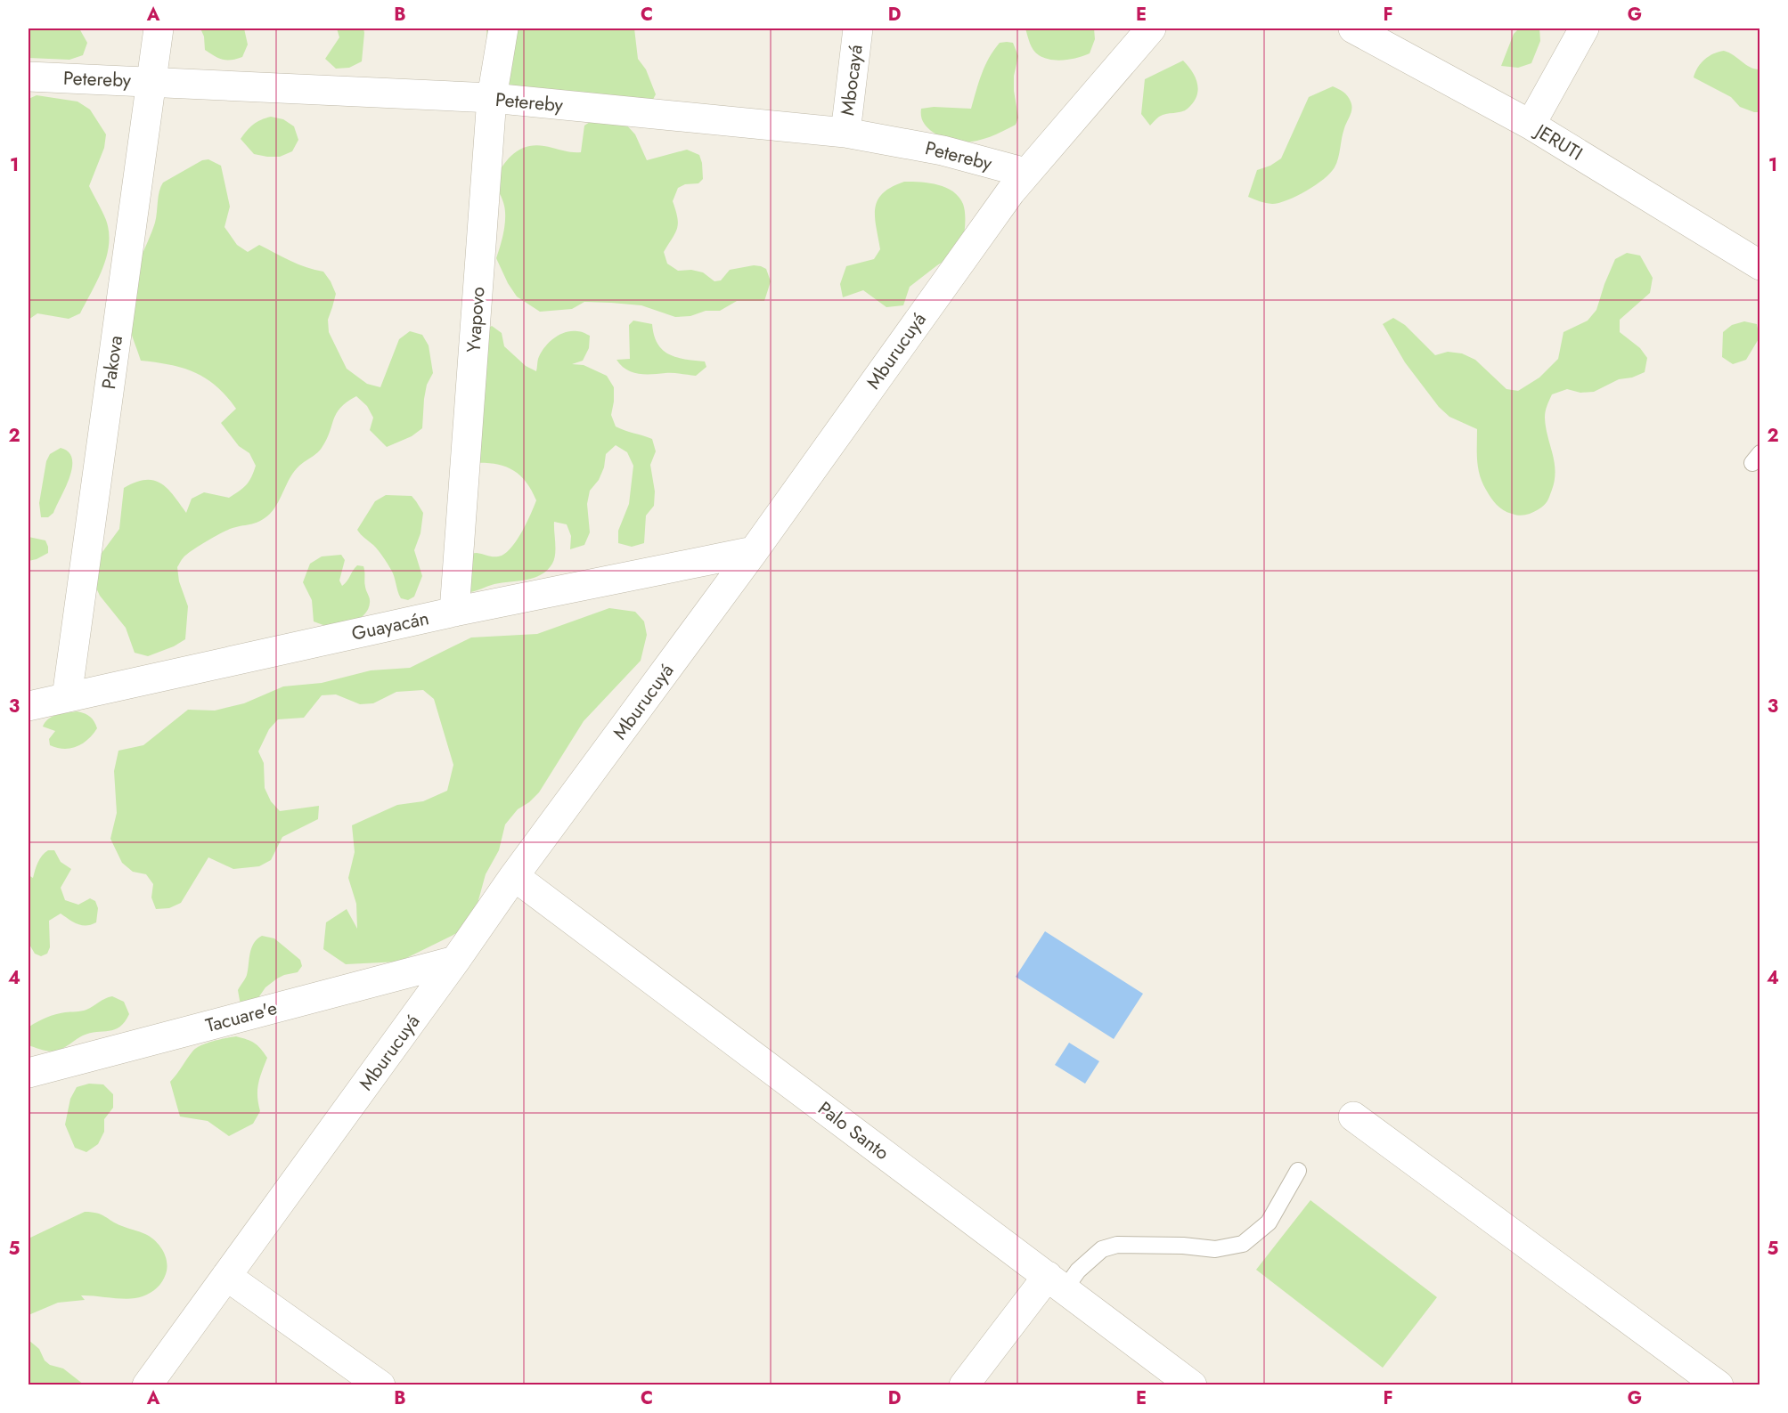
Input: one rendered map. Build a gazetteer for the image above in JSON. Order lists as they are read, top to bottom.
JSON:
{
  "streets": {
    "street": [
      "Petereby",
      "Mbocayá",
      "JERUTI",
      "Yvapovo",
      "Mburucuyá",
      "Pakova",
      "Guayacán",
      "Tacuare'e",
      "Palo Santo"
    ]
  },
  "crossings": [
    ["Petereby", "Mbocayá"],
    ["Petereby", "Yvapovo"],
    ["Petereby", "Mburucuyá"],
    ["Petereby", "Pakova"],
    ["Yvapovo", "Guayacán"],
    ["Mburucuyá", "Guayacán"],
    ["Mburucuyá", "Tacuare'e"],
    ["Mburucuyá", "Palo Santo"],
    ["Pakova", "Guayacán"]
  ],
  "grid": {
    "columns": [
      "A",
      "B",
      "C",
      "D",
      "E",
      "F",
      "G"
    ],
    "rows": [
      "1",
      "2",
      "3",
      "4",
      "5"
    ]
  }
}
